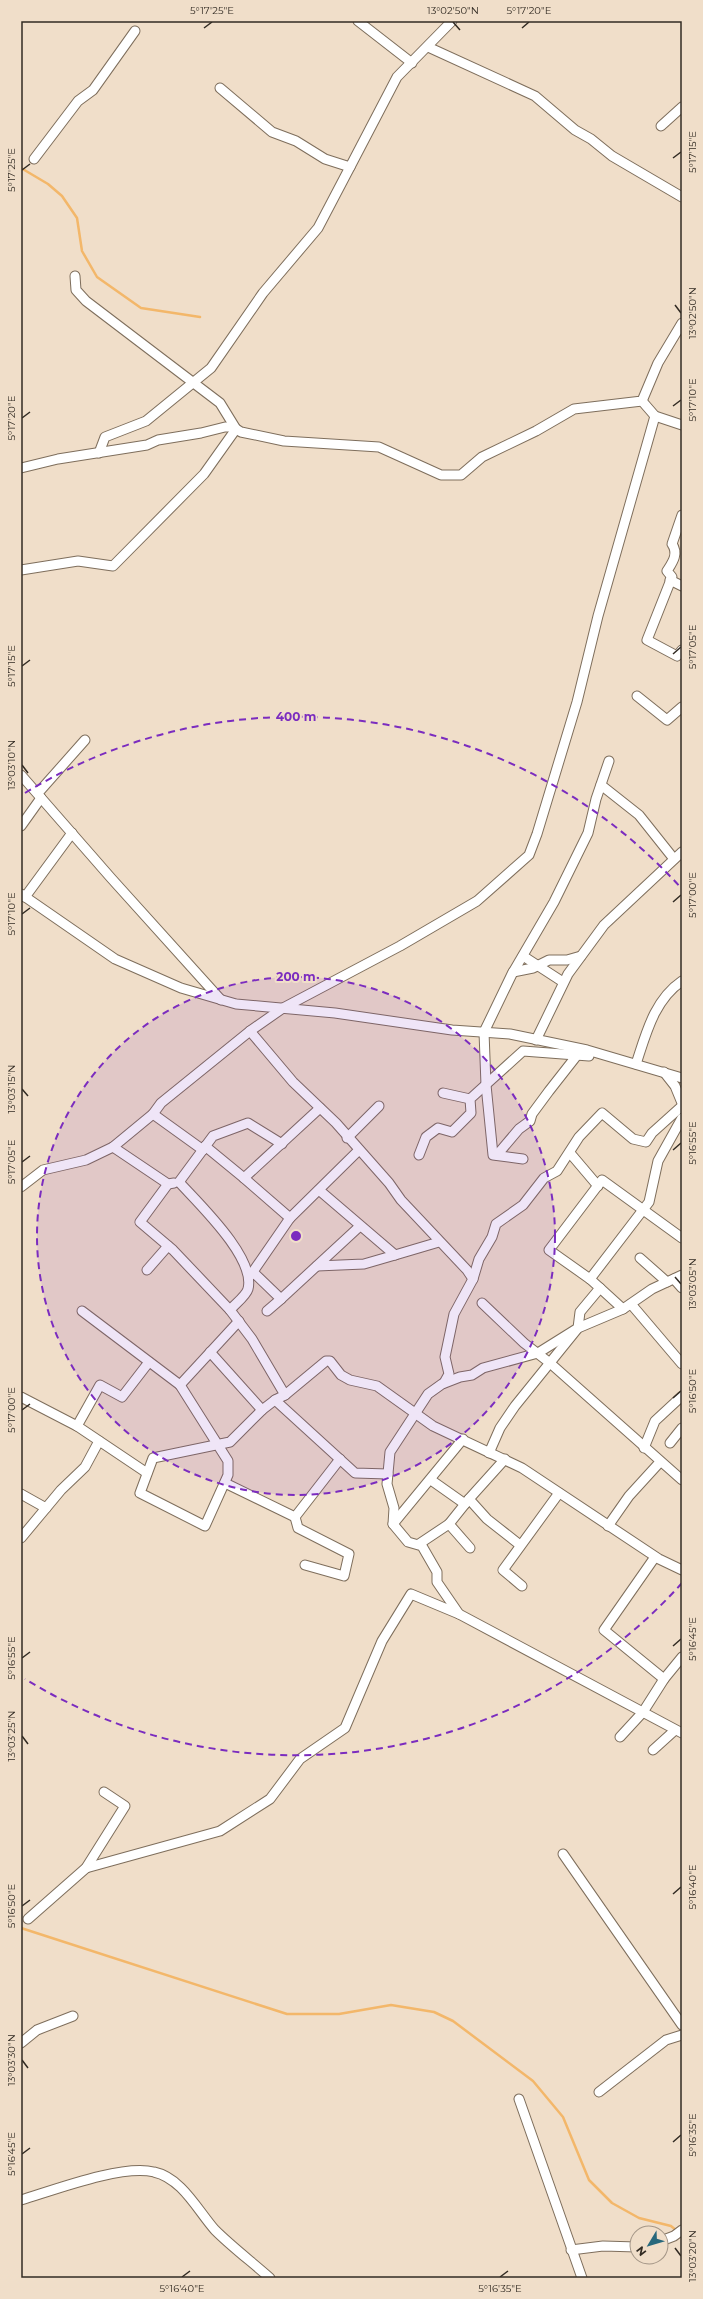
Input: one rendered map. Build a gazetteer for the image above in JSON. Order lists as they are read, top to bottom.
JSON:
{
  "north": "bottom left",
  "coordinates": [
    "5°17'25\"E",
    "13°02'50\"N",
    "5°17'20\"E",
    "5°17'15\"E",
    "5°17'10\"E",
    "5°17'05\"E",
    "13°03'10\"N",
    "5°17'00\"E",
    "13°03'15\"N",
    "5°16'55\"E",
    "13°03'05\"N",
    "5°16'50\"E",
    "5°16'45\"E",
    "13°03'25\"N",
    "5°16'40\"E",
    "13°03'30\"N",
    "5°16'35\"E",
    "13°03'20\"N"
  ],
  "rings": ["400 m", "200 m"]
}
